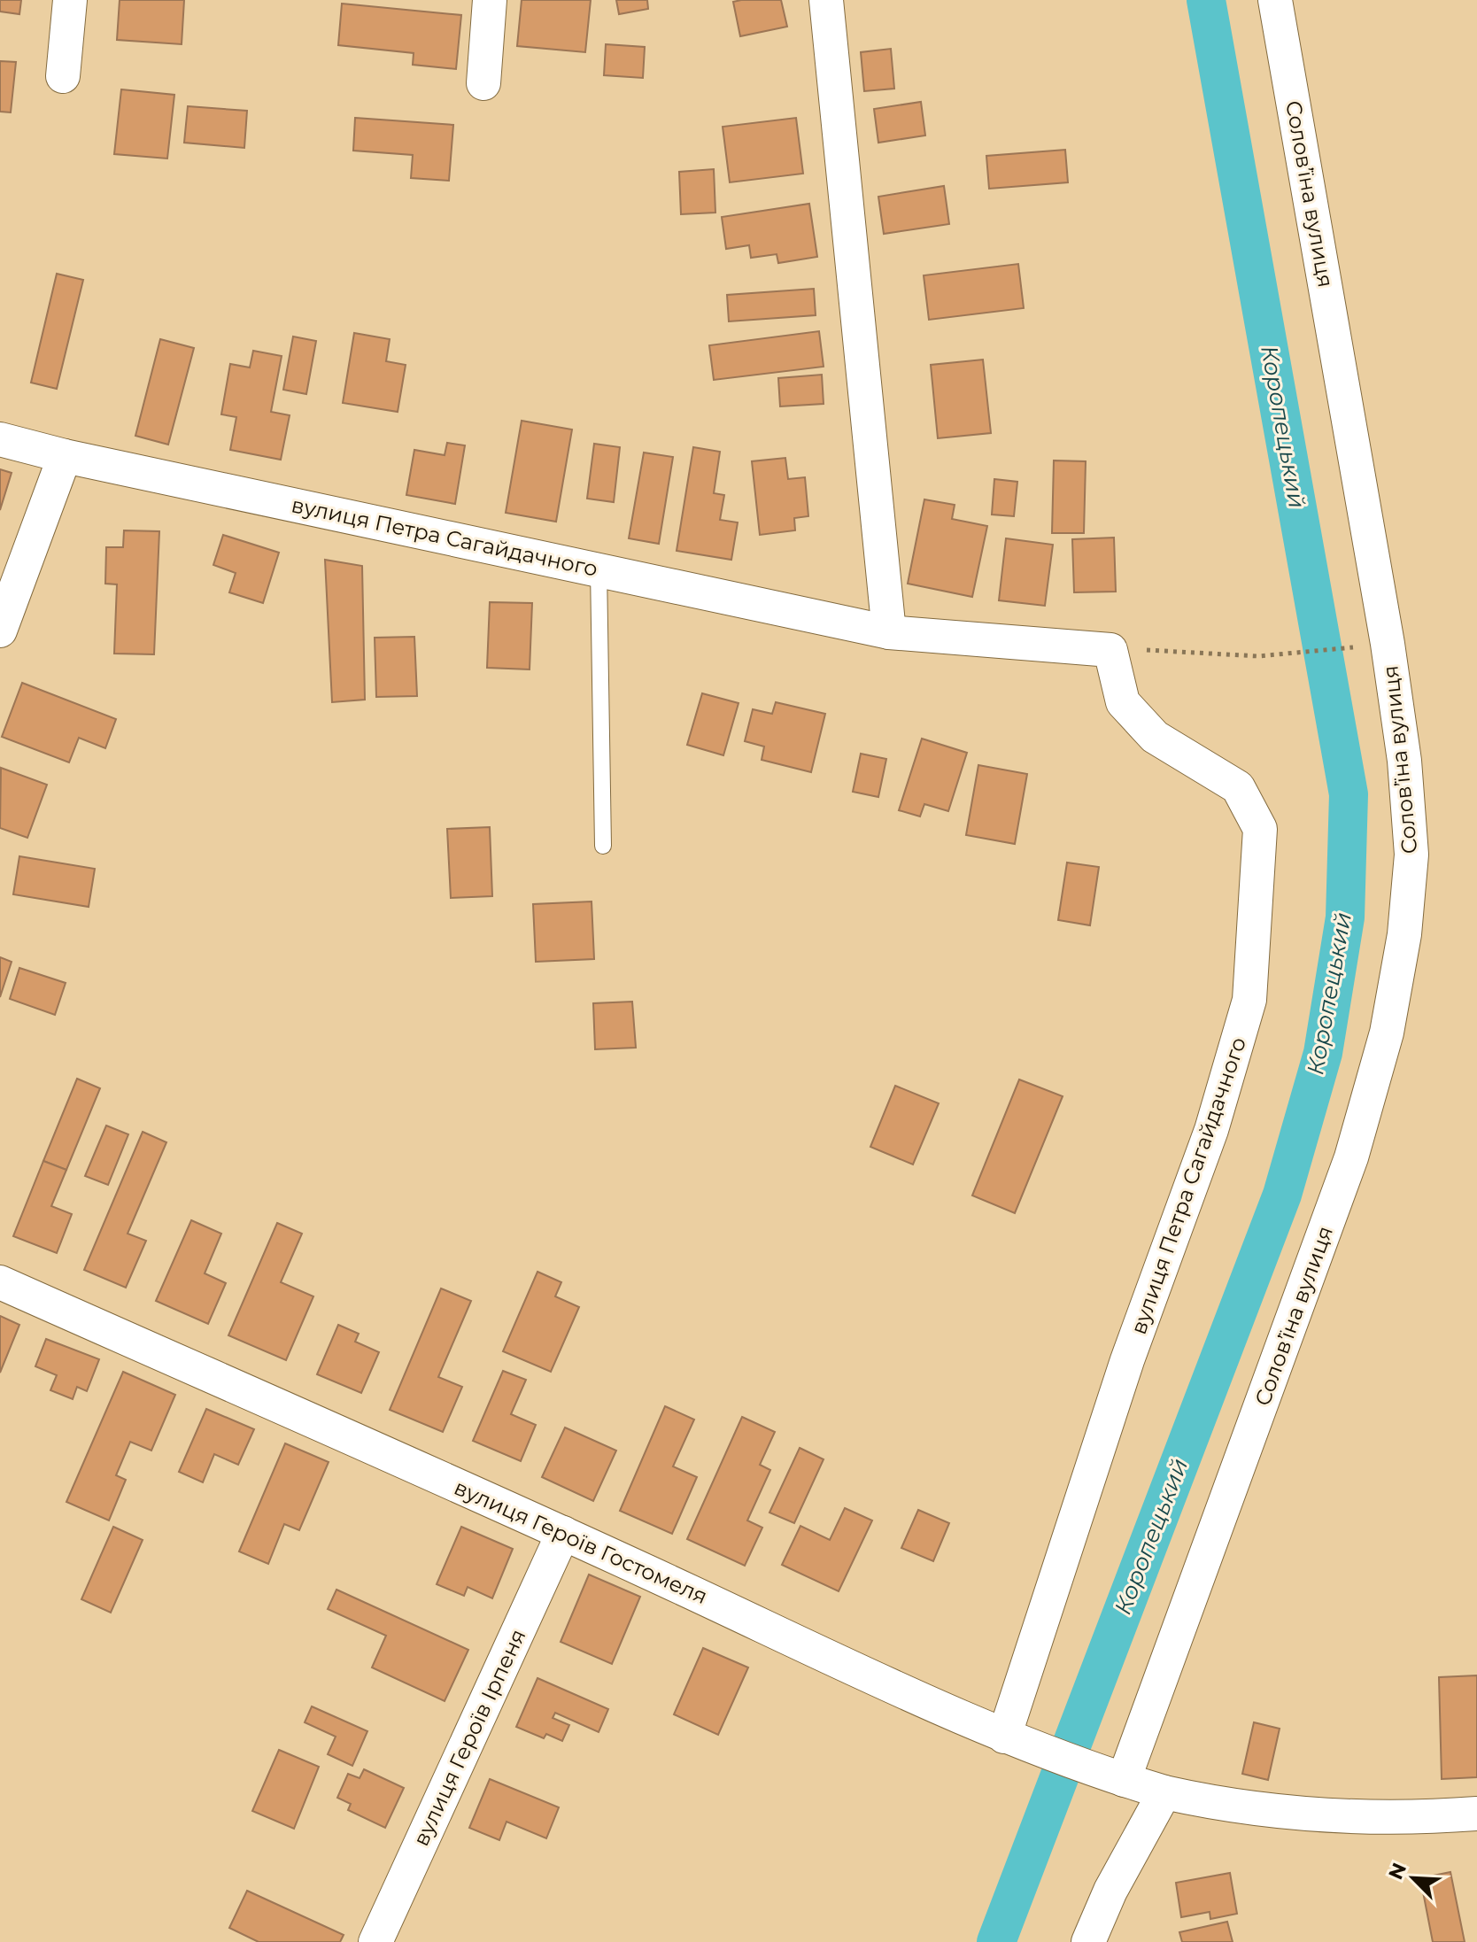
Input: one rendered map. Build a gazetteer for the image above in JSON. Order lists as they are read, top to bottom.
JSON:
{
  "streets": {
    "street": [
      "Соловʼїна вулиця",
      "вулиця Петра Сагайдачного",
      "вулиця Героїв Гостомеля",
      "вулиця Героїв Ірпеня"
    ]
  },
  "crossings": [
    ["Соловʼїна вулиця", "вулиця Героїв Гостомеля"],
    ["вулиця Петра Сагайдачного", "вулиця Героїв Гостомеля"],
    ["вулиця Героїв Гостомеля", "вулиця Героїв Ірпеня"]
  ],
  "water": ["Коропецький"],
  "north": "top left"
}
